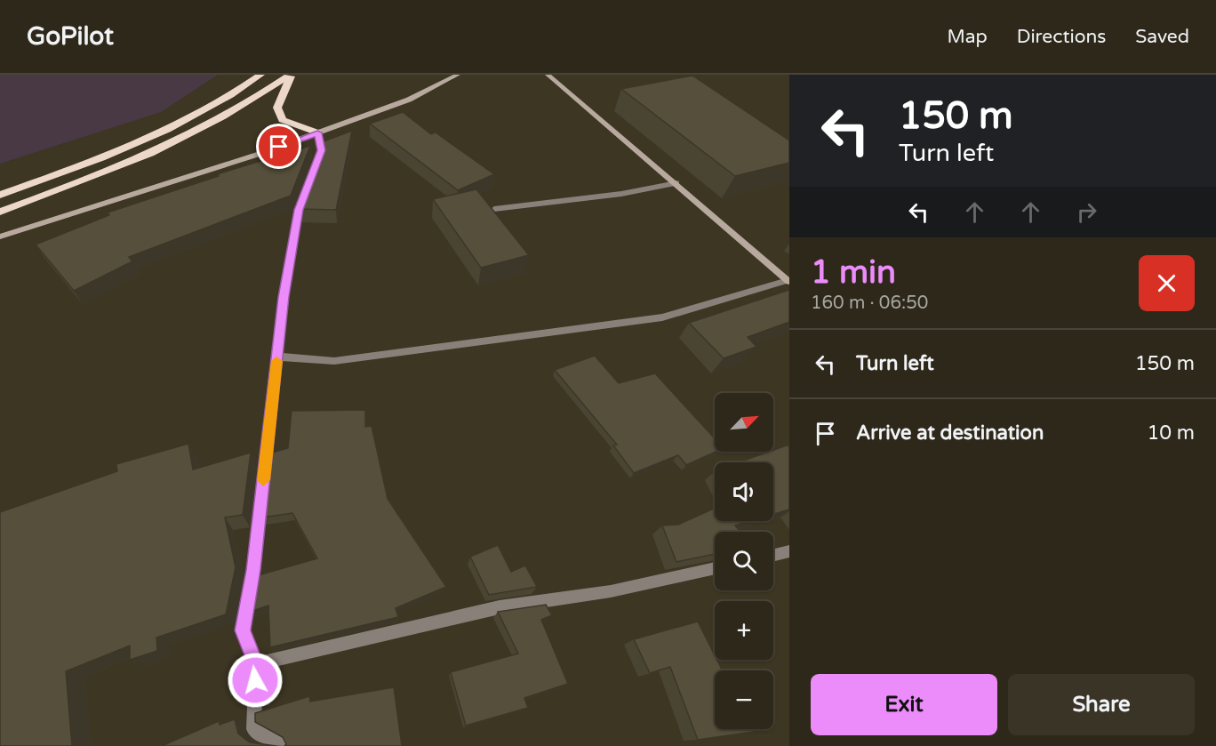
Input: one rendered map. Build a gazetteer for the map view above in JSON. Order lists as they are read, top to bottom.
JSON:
{
  "north": "top right",
  "page": {
    "header": "GoPilot",
    "nav": ["Map", "Directions", "Saved"],
    "turn": ["150 m", "Turn left"],
    "heading": ["1 min", "160 m · 06:50"],
    "list": [
      {
        "name": "Turn left",
        "value": "150 m"
      },
      {
        "name": "Arrive at destination",
        "value": "10 m"
      }
    ],
    "map_buttons": ["+", "−"],
    "buttons": ["Exit", "Share"]
  }
}
